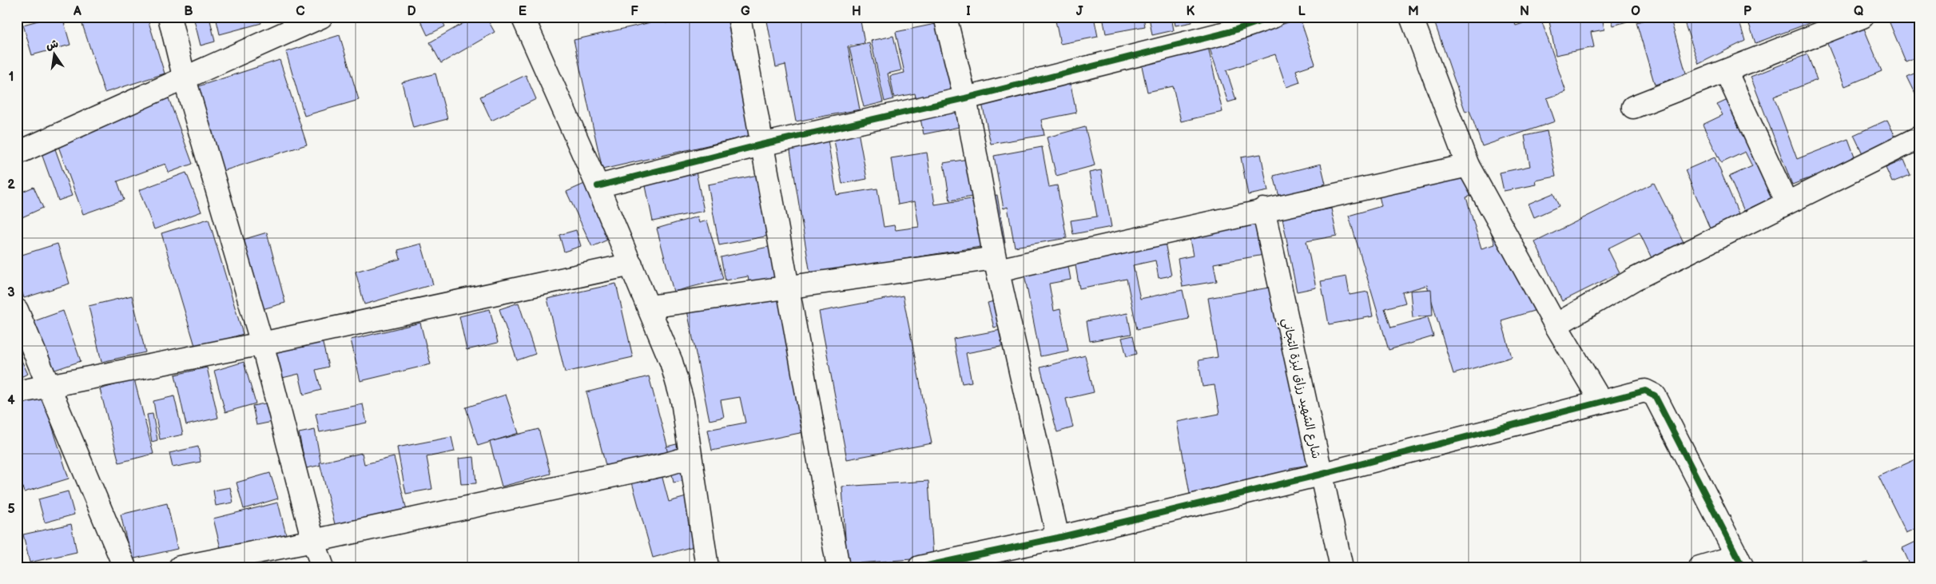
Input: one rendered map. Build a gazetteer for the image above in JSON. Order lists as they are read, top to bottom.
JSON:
{
  "streets": {
    "street": ["شارع الشهيد رزاق لبزة التجاني"]
  },
  "north": "top",
  "grid": {
    "columns": [
      "A",
      "B",
      "C",
      "D",
      "E",
      "F",
      "G",
      "H",
      "I",
      "J",
      "K",
      "L",
      "M",
      "N",
      "O",
      "P",
      "Q"
    ],
    "rows": [
      "1",
      "2",
      "3",
      "4",
      "5"
    ]
  }
}
